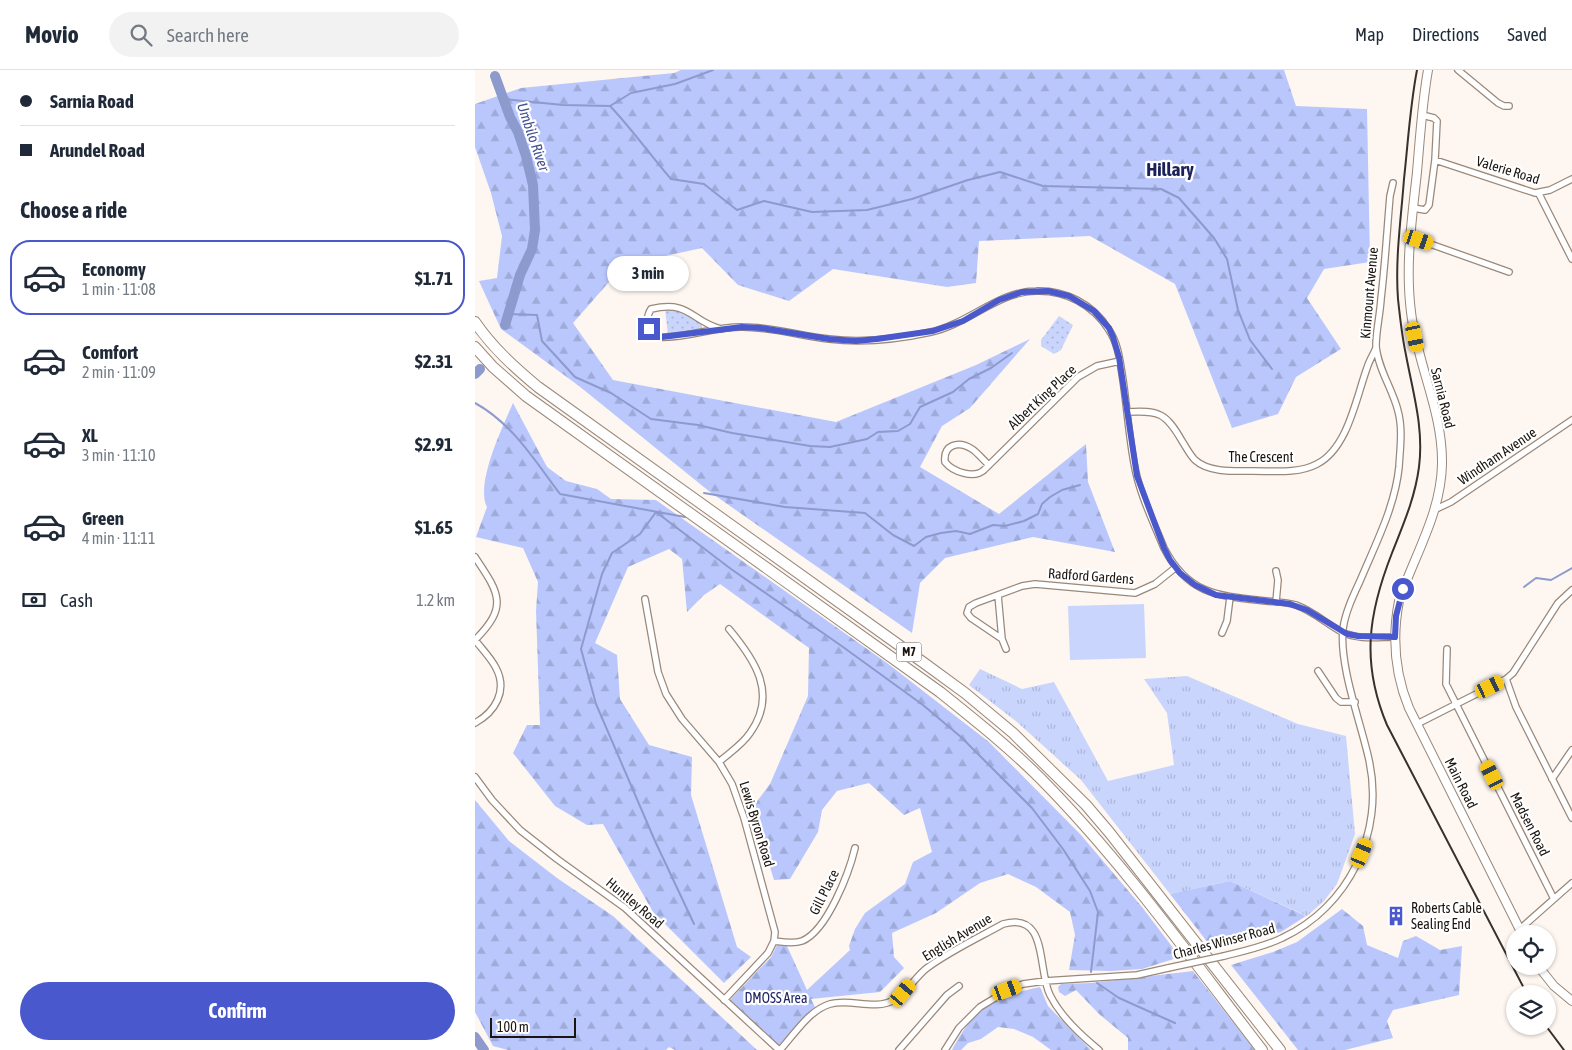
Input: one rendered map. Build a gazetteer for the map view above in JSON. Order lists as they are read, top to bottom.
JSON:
{
  "streets": {
    "highway": ["M7"],
    "main road": ["Sarnia Road", "Main Road"],
    "street": [
      "Valerie Road",
      "Kinmount Avenue",
      "Albert King Place",
      "Windham Avenue",
      "The Crescent",
      "Radford Gardens",
      "Lewis Byron Road",
      "Madsen Road",
      "Gill Place",
      "Huntley Road",
      "English Avenue",
      "Charles Winser Road"
    ]
  },
  "crossings": [
    ["Kinmount Avenue", "The Crescent"],
    ["Kinmount Avenue", "Charles Winser Road"],
    ["Sarnia Road", "Windham Avenue"],
    ["Sarnia Road", "Main Road"],
    ["Lewis Byron Road", "Gill Place"],
    ["Huntley Road", "English Avenue"],
    ["English Avenue", "Charles Winser Road"]
  ],
  "districts": ["Hillary"],
  "water": ["Umbilo River"],
  "parks": ["DMOSS Area"],
  "places": {
    "building": ["Roberts Cable Sealing End"]
  },
  "scale_bar": "100 m",
  "page": {
    "header": "Movio",
    "search": "Search here",
    "nav": ["Map", "Directions", "Saved"],
    "banner": ["Sarnia Road", "Arundel Road"],
    "heading": "Choose a ride",
    "list": [
      {
        "name": "Economy",
        "note": "1 min · 11:08",
        "value": "$1.71"
      },
      {
        "name": "Comfort",
        "note": "2 min · 11:09",
        "value": "$2.31"
      },
      {
        "name": "XL",
        "note": "3 min · 11:10",
        "value": "$2.91"
      },
      {
        "name": "Green",
        "note": "4 min · 11:11",
        "value": "$1.65"
      }
    ],
    "bubble": "3 min",
    "pay": ["Cash", "1.2 km"],
    "buttons": "Confirm",
    "scale": "100 m"
  }
}
